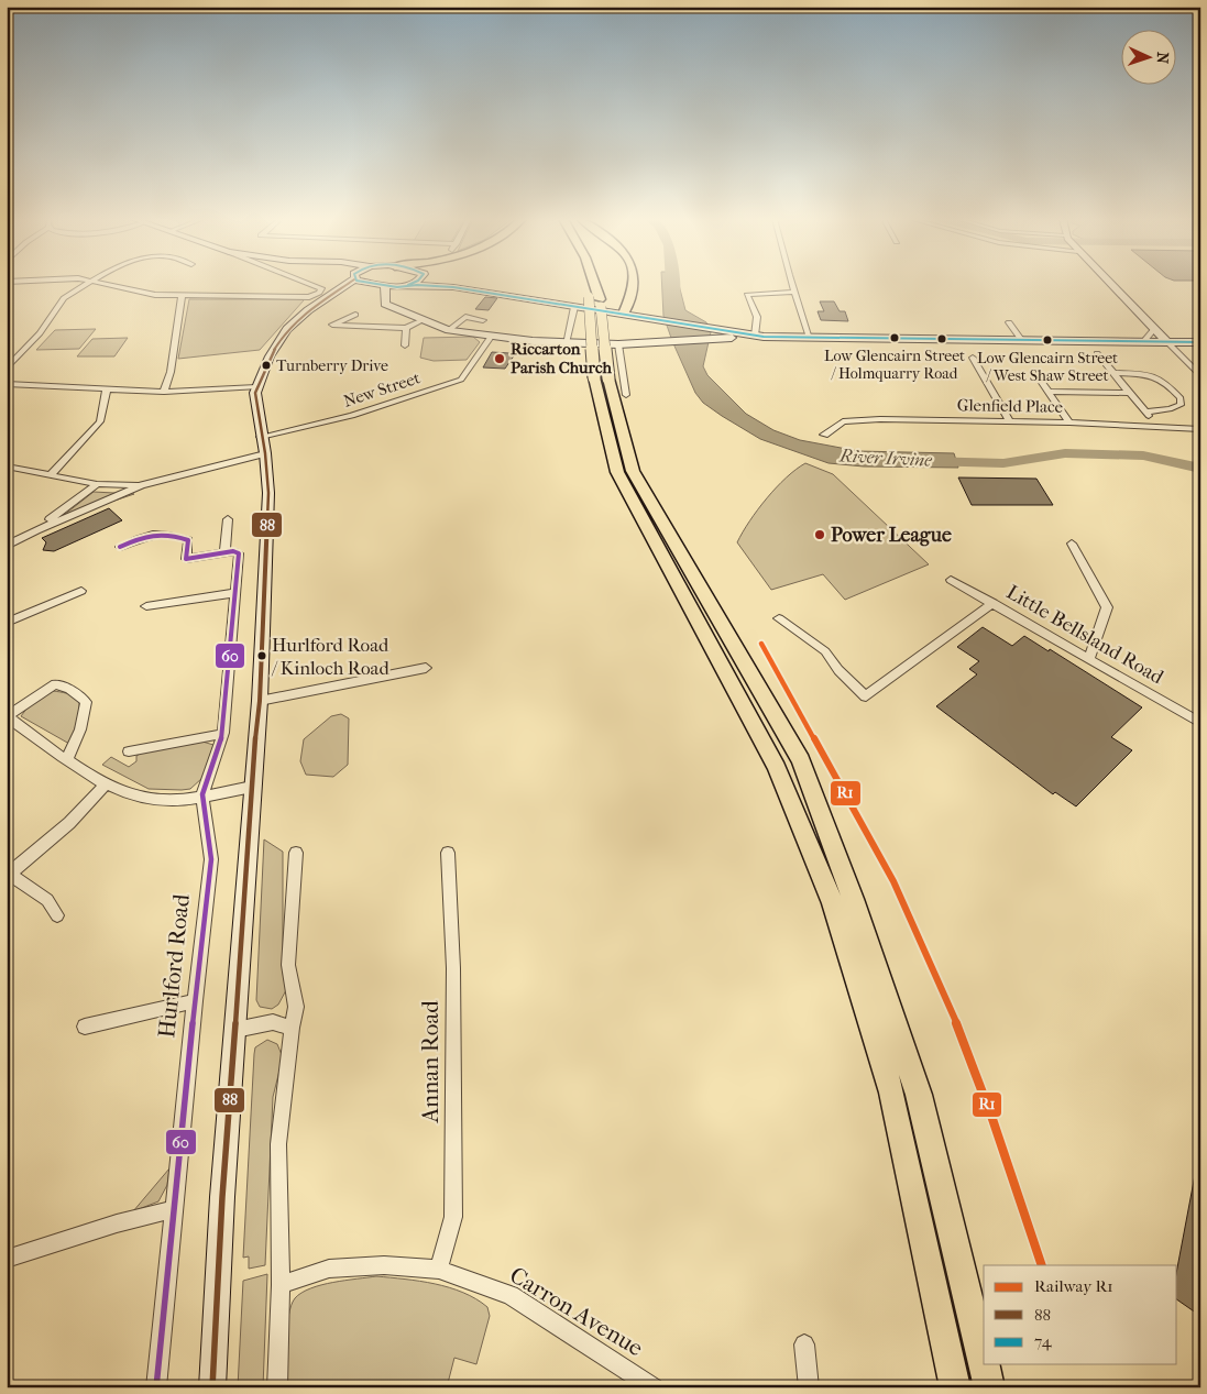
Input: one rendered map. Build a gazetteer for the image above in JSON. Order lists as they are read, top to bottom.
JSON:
{
  "streets": {
    "street": [
      "New Street",
      "Glenfield Place",
      "Little Bellsland Road",
      "Hurlford Road",
      "Annan Road",
      "Carron Avenue"
    ]
  },
  "crossings": [
    ["Annan Road", "Carron Avenue"]
  ],
  "water": ["River Irvine"],
  "places": [
    "Low Glencairn Street / Holmquarry Road",
    "Low Glencairn Street / West Shaw Street",
    "Riccarton Parish Church",
    "Turnberry Drive",
    "Power League",
    "Hurlford Road / Kinloch Road"
  ],
  "lines": [
    "transit line 88",
    "transit line 74",
    "transit line 60",
    "rail line R1"
  ],
  "legend": ["Railway R1", "88", "74"],
  "north": "right"
}
